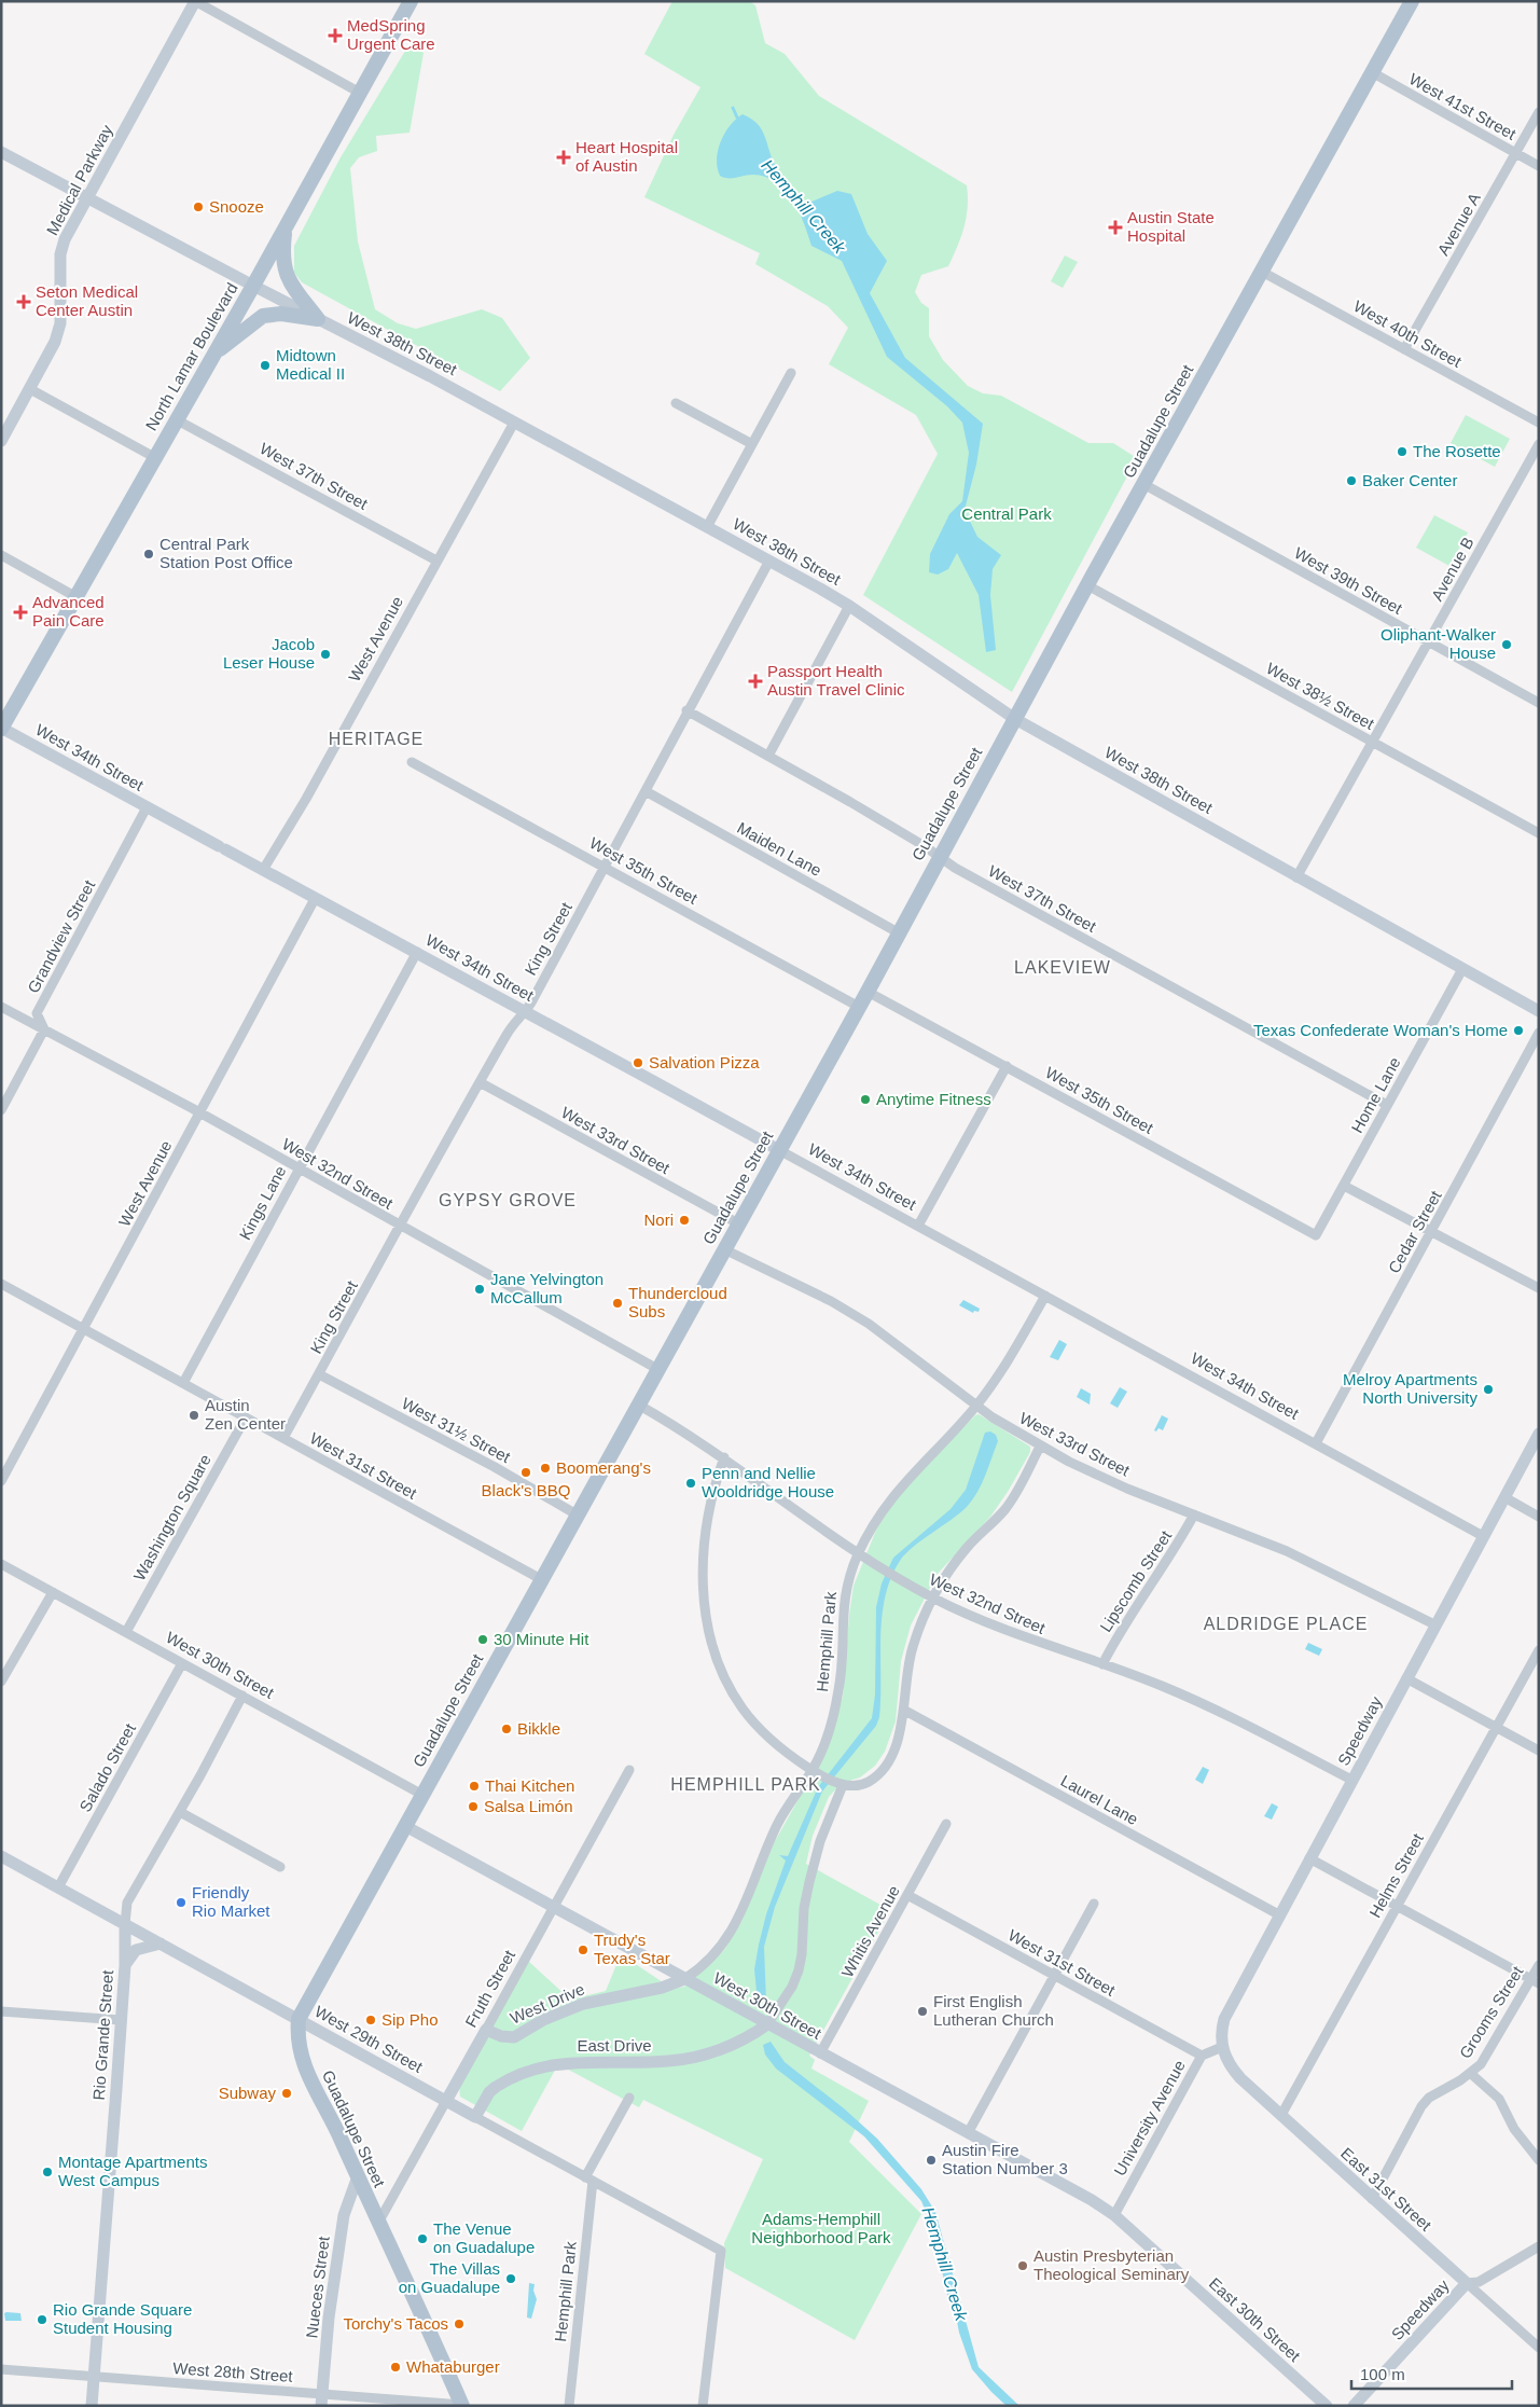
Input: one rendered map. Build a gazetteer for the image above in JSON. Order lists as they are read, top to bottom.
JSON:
{
  "streets": {
    "main road": ["North Lamar Boulevard", "Guadalupe Street"],
    "street": [
      "West 41st Street",
      "Medical Parkway",
      "Avenue A",
      "West 40th Street",
      "West 38th Street",
      "West 37th Street",
      "Avenue B",
      "West 39th Street",
      "West Avenue",
      "West 38½ Street",
      "West 34th Street",
      "Maiden Lane",
      "West 35th Street",
      "Grandview Street",
      "King Street",
      "Home Lane",
      "West 33rd Street",
      "West 32nd Street",
      "Kings Lane",
      "Cedar Street",
      "West 31½ Street",
      "West 31st Street",
      "Washington Square",
      "Lipscomb Street",
      "Hemphill Park",
      "West 30th Street",
      "Speedway",
      "Salado Street",
      "Laurel Lane",
      "Helms Street",
      "Whitis Avenue",
      "Fruth Street",
      "West Drive",
      "Grooms Street",
      "Rio Grande Street",
      "West 29th Street",
      "East Drive",
      "University Avenue",
      "East 31st Street",
      "Nueces Street",
      "East 30th Street",
      "West 28th Street"
    ]
  },
  "crossings": [
    ["West 41st Street", "Avenue A"],
    ["West 41st Street", "Guadalupe Street"],
    ["Medical Parkway", "West 38th Street"],
    ["Avenue A", "West 40th Street"],
    ["West 40th Street", "Guadalupe Street"],
    ["West 38th Street", "North Lamar Boulevard"],
    ["West 38th Street", "Guadalupe Street"],
    ["West 38th Street", "Avenue B"],
    ["West 38th Street", "West Avenue"],
    ["West 38th Street", "King Street"],
    ["West 38th Street", "Home Lane"],
    ["North Lamar Boulevard", "West 37th Street"],
    ["North Lamar Boulevard", "West 34th Street"],
    ["Guadalupe Street", "West 37th Street"],
    ["Guadalupe Street", "West 39th Street"],
    ["Guadalupe Street", "West 38½ Street"],
    ["Guadalupe Street", "West 34th Street"],
    ["Guadalupe Street", "Maiden Lane"],
    ["Guadalupe Street", "West 35th Street"],
    ["Guadalupe Street", "West 33rd Street"],
    ["Guadalupe Street", "West 32nd Street"],
    ["Guadalupe Street", "West 31½ Street"],
    ["Guadalupe Street", "West 31st Street"],
    ["Guadalupe Street", "West 30th Street"],
    ["Guadalupe Street", "Fruth Street"],
    ["Guadalupe Street", "West 29th Street"],
    ["Guadalupe Street", "Nueces Street"],
    ["Guadalupe Street", "West 28th Street"],
    ["West 37th Street", "West Avenue"],
    ["West 37th Street", "King Street"],
    ["West 37th Street", "Home Lane"],
    ["Avenue B", "West 39th Street"],
    ["Avenue B", "West 38½ Street"],
    ["West Avenue", "West 34th Street"],
    ["West Avenue", "West 32nd Street"],
    ["West Avenue", "West 31st Street"],
    ["West 34th Street", "Grandview Street"],
    ["West 34th Street", "King Street"],
    ["West 34th Street", "Kings Lane"],
    ["West 34th Street", "Cedar Street"],
    ["West 34th Street", "Hemphill Park"],
    ["West 34th Street", "Speedway"],
    ["Maiden Lane", "King Street"],
    ["West 35th Street", "King Street"],
    ["West 35th Street", "Home Lane"],
    ["Grandview Street", "West 32nd Street"],
    ["King Street", "West 33rd Street"],
    ["King Street", "West 32nd Street"],
    ["King Street", "West 31½ Street"],
    ["King Street", "West 31st Street"],
    ["West 33rd Street", "Lipscomb Street"],
    ["West 33rd Street", "Hemphill Park"],
    ["West 33rd Street", "Speedway"],
    ["West 32nd Street", "Kings Lane"],
    ["West 32nd Street", "Lipscomb Street"],
    ["West 32nd Street", "Hemphill Park"],
    ["West 32nd Street", "Speedway"],
    ["Kings Lane", "West 31st Street"],
    ["West 31st Street", "Washington Square"],
    ["West 31st Street", "Whitis Avenue"],
    ["West 31st Street", "University Avenue"],
    ["Washington Square", "West 30th Street"],
    ["Hemphill Park", "West 30th Street"],
    ["Hemphill Park", "West Drive"],
    ["Hemphill Park", "West 29th Street"],
    ["West 30th Street", "Salado Street"],
    ["West 30th Street", "Whitis Avenue"],
    ["West 30th Street", "Fruth Street"],
    ["West 30th Street", "West Drive"],
    ["West 30th Street", "Rio Grande Street"],
    ["West 30th Street", "East Drive"],
    ["West 30th Street", "University Avenue"],
    ["West 30th Street", "East 30th Street"],
    ["Speedway", "Laurel Lane"],
    ["Speedway", "University Avenue"],
    ["Speedway", "East 31st Street"],
    ["Salado Street", "West 29th Street"],
    ["Helms Street", "East 31st Street"],
    ["Fruth Street", "West Drive"],
    ["Fruth Street", "West 29th Street"],
    ["Grooms Street", "East 31st Street"],
    ["Rio Grande Street", "West 29th Street"],
    ["Rio Grande Street", "West 28th Street"],
    ["West 29th Street", "East Drive"],
    ["University Avenue", "East 31st Street"],
    ["University Avenue", "East 30th Street"],
    ["Nueces Street", "West 28th Street"]
  ],
  "districts": [
    "HERITAGE",
    "LAKEVIEW",
    "GYPSY GROVE",
    "ALDRIDGE PLACE",
    "HEMPHILL PARK"
  ],
  "water": ["Hemphill Creek"],
  "parks": ["Central Park", "Adams-Hemphill Neighborhood Park"],
  "places": {
    "health": [
      "MedSpring Urgent Care",
      "Heart Hospital of Austin",
      "Austin State Hospital",
      "Seton Medical Center Austin",
      "Advanced Pain Care",
      "Passport Health Austin Travel Clinic"
    ],
    "other": [
      "Snooze",
      "Midtown Medical II",
      "The Rosette",
      "Baker Center",
      "Central Park Station Post Office",
      "Oliphant-Walker House",
      "Jacob Leser House",
      "Texas Confederate Woman's Home",
      "Salvation Pizza",
      "Anytime Fitness",
      "Nori",
      "Jane Yelvington McCallum",
      "Thundercloud Subs",
      "Melroy Apartments North University",
      "Austin Zen Center",
      "Boomerang's",
      "Black's BBQ",
      "Penn and Nellie Wooldridge House",
      "30 Minute Hit",
      "Bikkle",
      "Thai Kitchen",
      "Salsa Limón",
      "Friendly Rio Market",
      "Trudy's Texas Star",
      "First English Lutheran Church",
      "Sip Pho",
      "Subway",
      "Austin Fire Station Number 3",
      "Montage Apartments West Campus",
      "The Venue on Guadalupe",
      "Austin Presbyterian Theological Seminary",
      "The Villas on Guadalupe",
      "Rio Grande Square Student Housing",
      "Torchy's Tacos",
      "Whataburger"
    ]
  },
  "scale_bar": "100 m"
}
